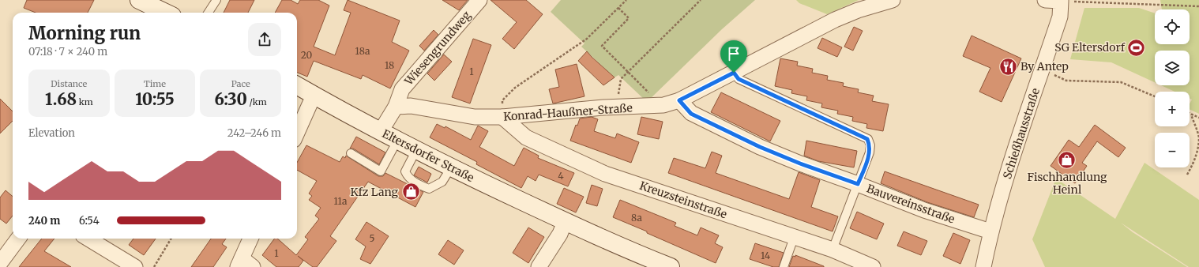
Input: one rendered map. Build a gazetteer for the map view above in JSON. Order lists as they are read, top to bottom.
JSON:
{
  "streets": {
    "street": [
      "Wiesengrundweg",
      "Konrad-Haußner-Straße",
      "Schießhausstraße",
      "Eltersdorfer Straße",
      "Kreuzsteinstraße",
      "Bauvereinsstraße"
    ]
  },
  "crossings": [
    ["Wiesengrundweg", "Konrad-Haußner-Straße"],
    ["Wiesengrundweg", "Eltersdorfer Straße"],
    ["Konrad-Haußner-Straße", "Kreuzsteinstraße"],
    ["Konrad-Haußner-Straße", "Bauvereinsstraße"],
    ["Schießhausstraße", "Bauvereinsstraße"]
  ],
  "places": {
    "sports": ["SG Eltersdorf"],
    "restaurant": ["By Antep"],
    "shop": ["Fischhandlung Heinl", "Kfz Lang"]
  },
  "house_numbers": [
    "18a",
    "20",
    "18",
    "1",
    "4",
    "11a",
    "8a",
    "5",
    "1",
    "14"
  ],
  "page": {
    "map_buttons": ["+", "−"],
    "heading": ["Morning run", "07:18 · 7 × 240 m"],
    "stats": [
      ["Distance", "1.68 km"],
      ["Time", "10:55"],
      ["Pace", "6:30 /km"]
    ],
    "chart": ["Elevation", "242–246 m"],
    "list": [
      {
        "name": "240 m",
        "note": "6:54"
      }
    ]
  }
}
